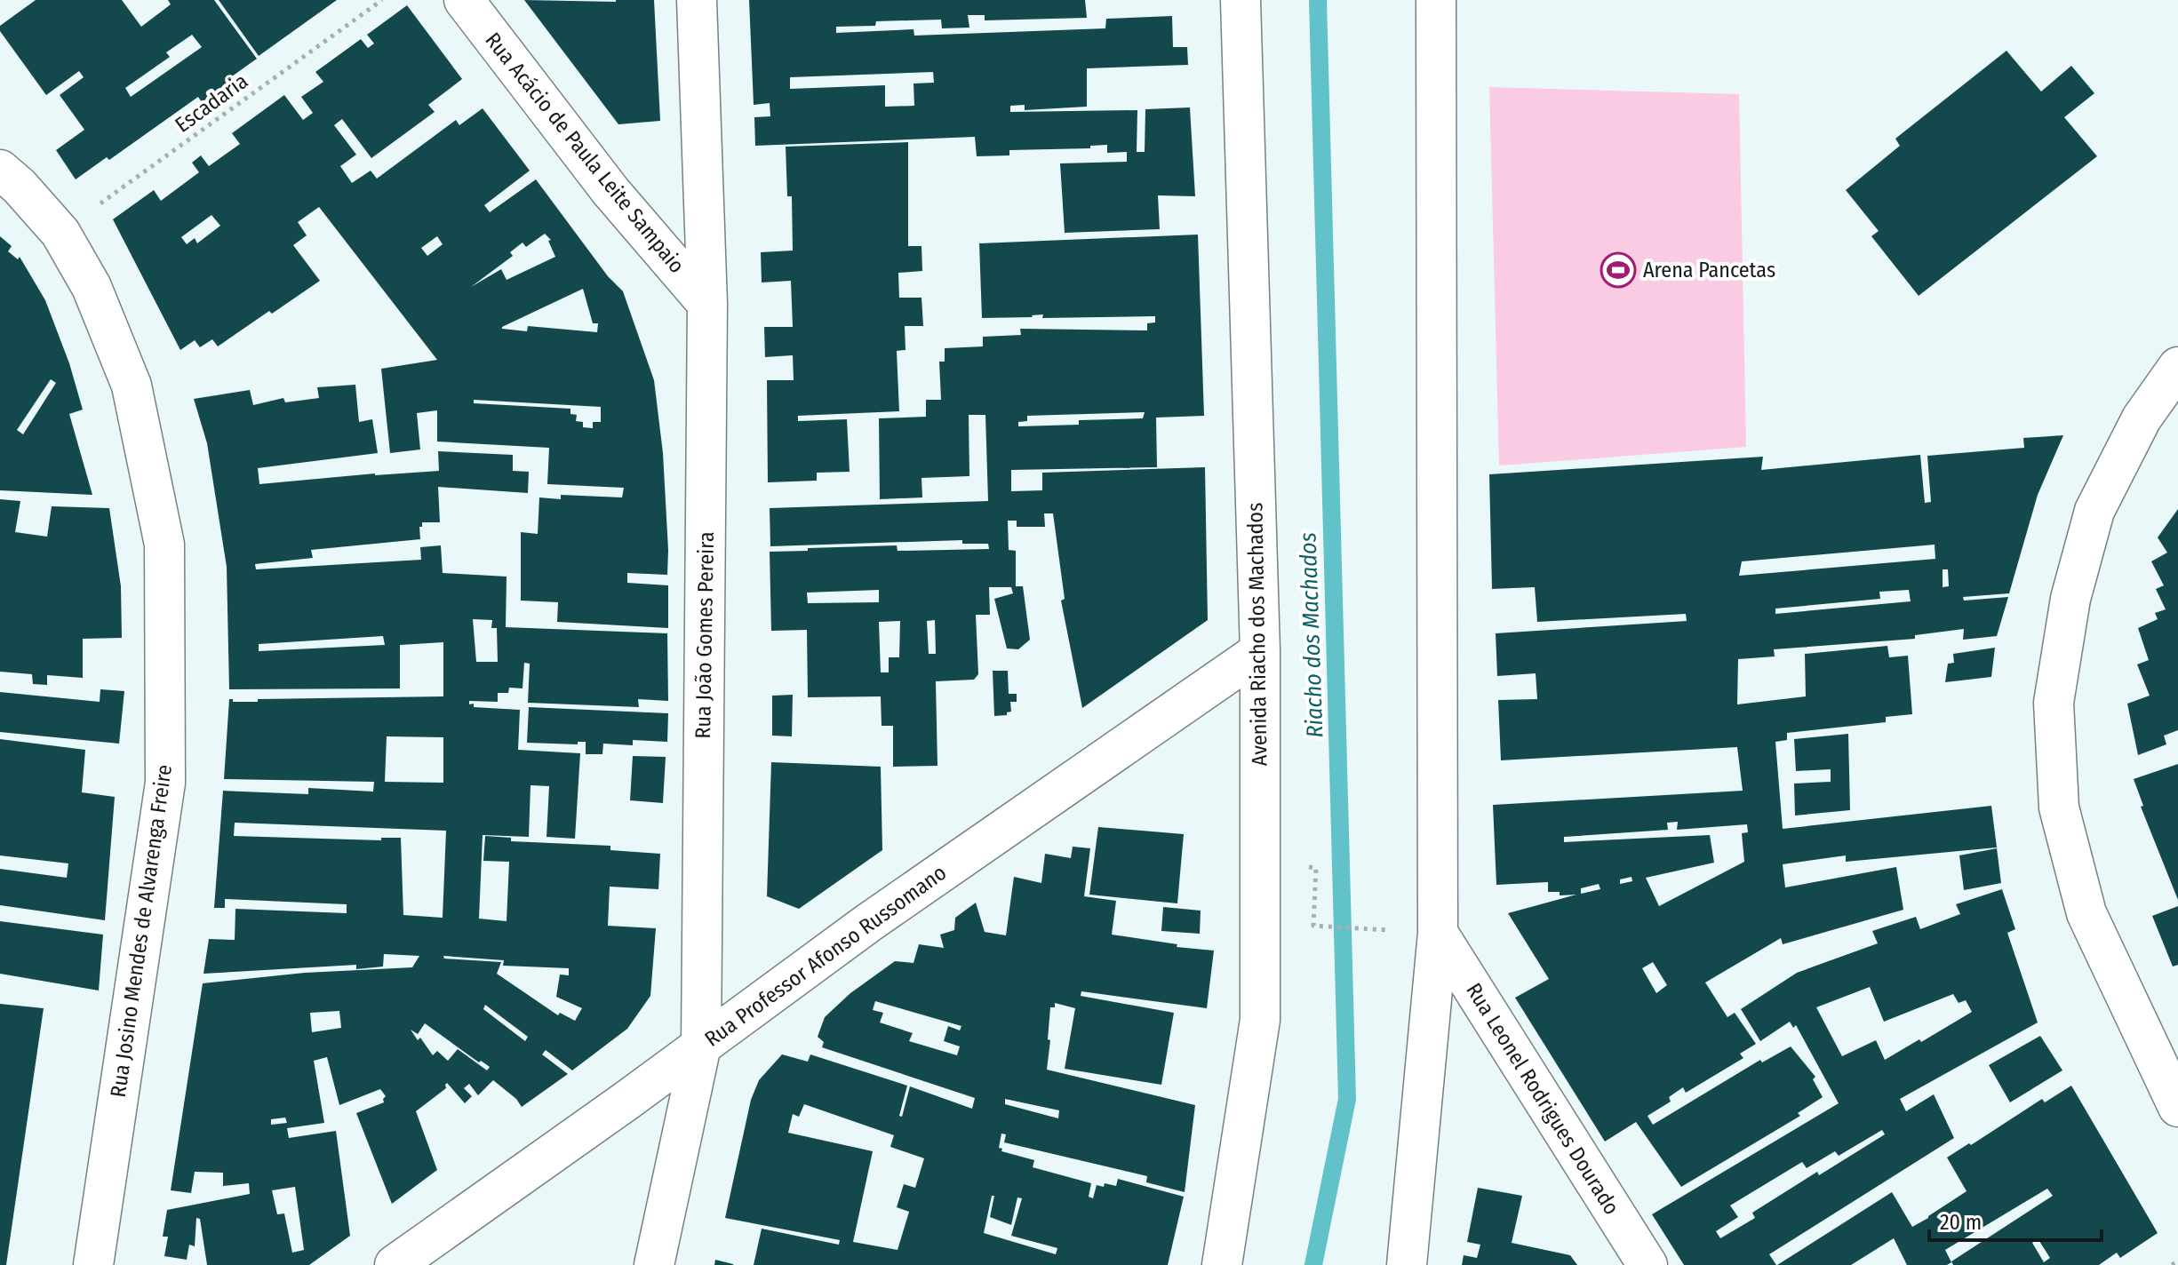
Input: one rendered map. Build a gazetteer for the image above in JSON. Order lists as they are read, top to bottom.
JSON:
{
  "streets": {
    "street": [
      "Rua Acácio de Paula Leite Sampaio",
      "Avenida Riacho dos Machados",
      "Rua João Gomes Pereira",
      "Rua Josino Mendes de Alvarenga Freire",
      "Rua Professor Afonso Russomano",
      "Rua Leonel Rodrigues Dourado"
    ],
    "path": ["Escadaria"]
  },
  "crossings": [
    ["Escadaria", "Rua Josino Mendes de Alvarenga Freire"],
    ["Rua Acácio de Paula Leite Sampaio", "Rua João Gomes Pereira"],
    ["Avenida Riacho dos Machados", "Rua Professor Afonso Russomano"],
    ["Rua João Gomes Pereira", "Rua Professor Afonso Russomano"]
  ],
  "water": ["Riacho dos Machados"],
  "places": {
    "sports": ["Arena Pancetas"]
  },
  "scale_bar": "20 m"
}
